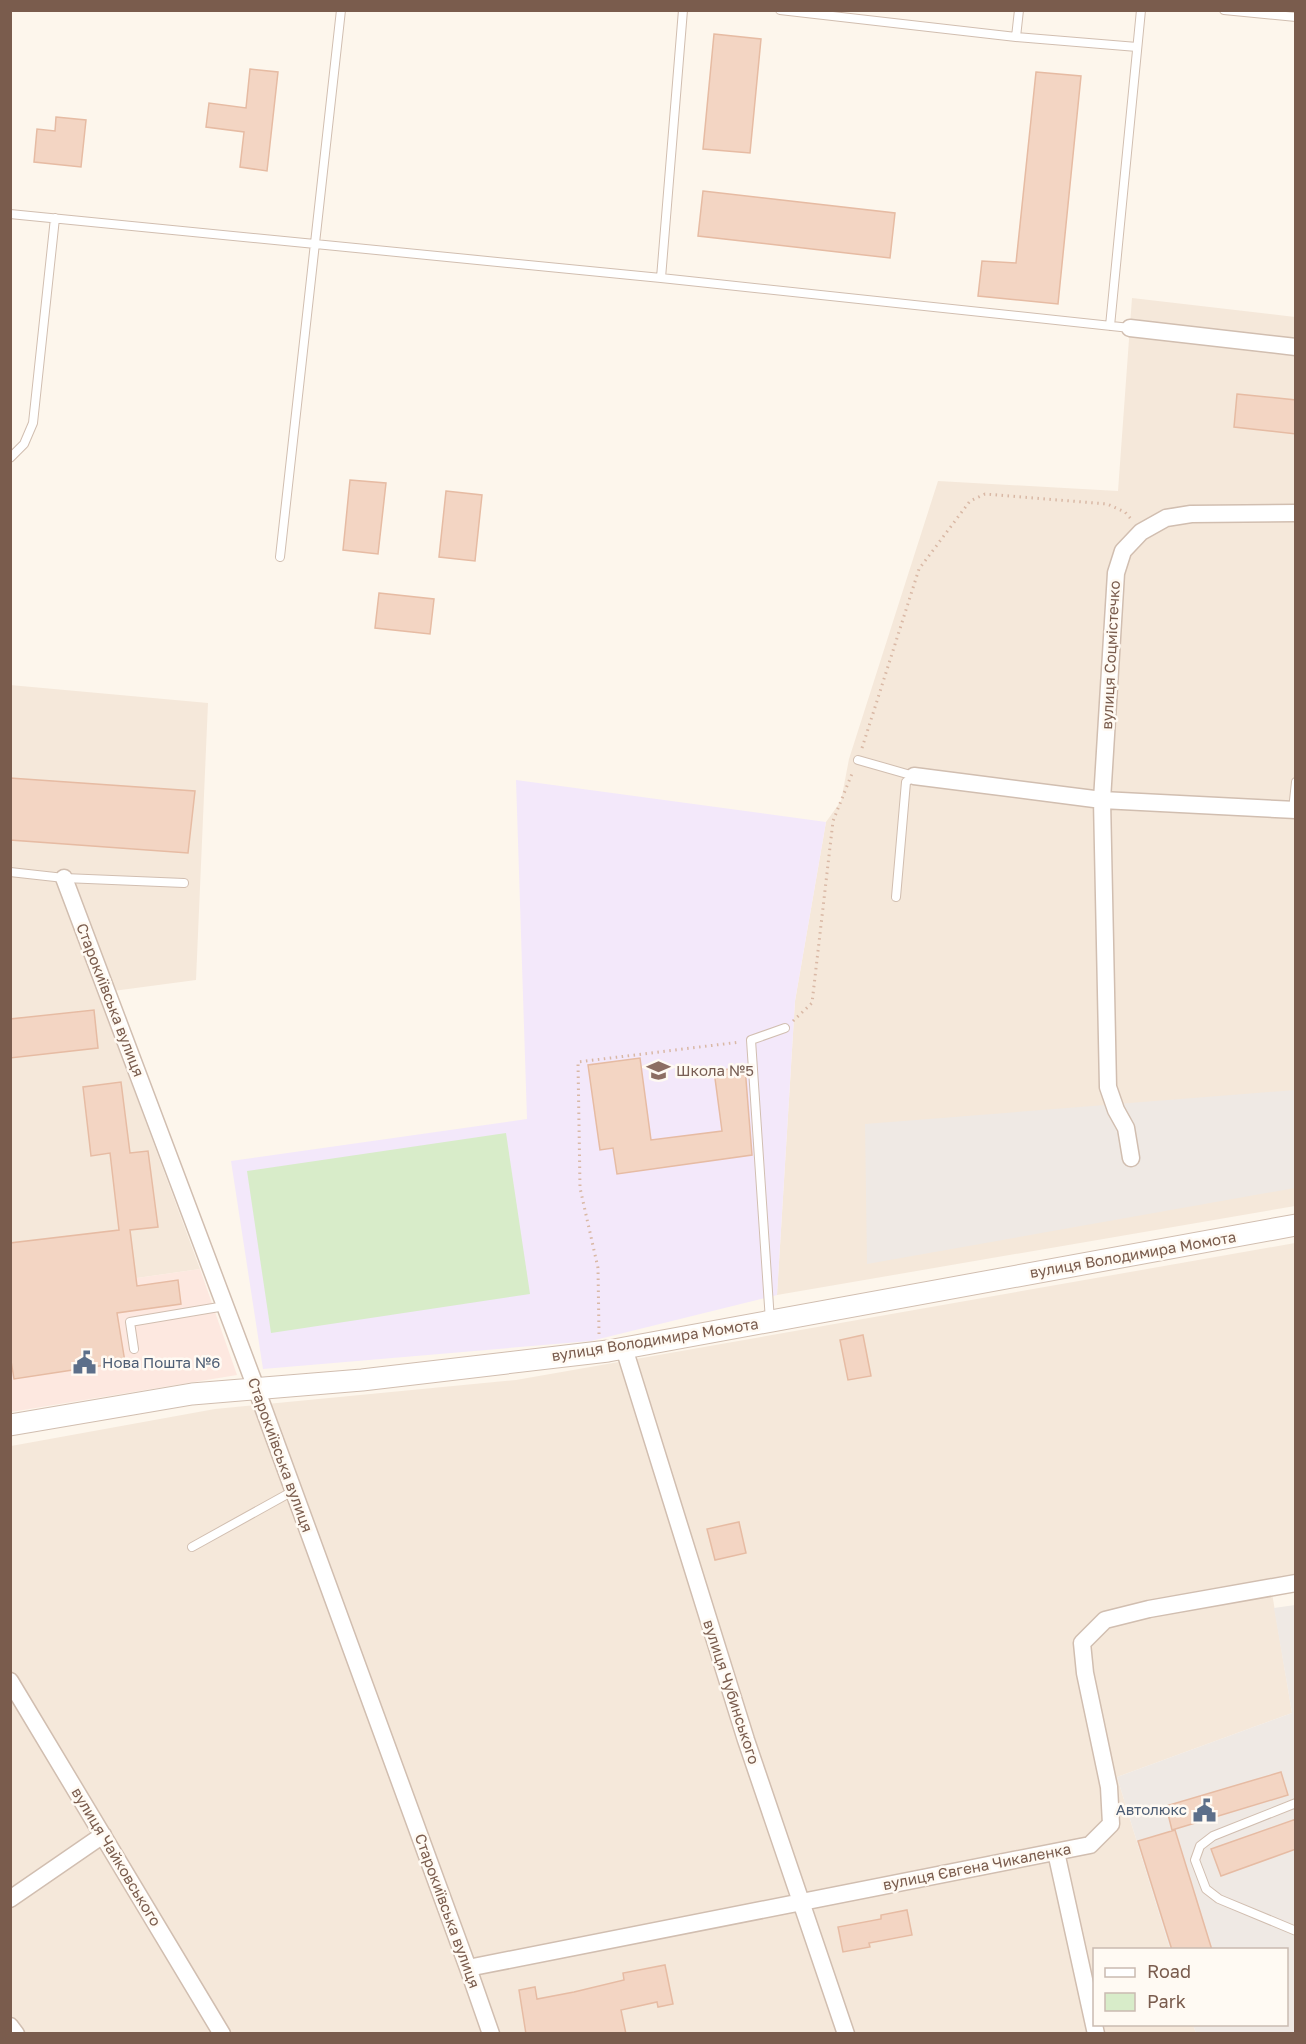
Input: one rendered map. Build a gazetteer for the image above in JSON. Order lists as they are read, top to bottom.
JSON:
{
  "streets": {
    "street": [
      "вулиця Соцмістечко",
      "Старокиївська вулиця",
      "вулиця Володимира Момота",
      "вулиця Чубинського",
      "вулиця Чайковського",
      "вулиця Євгена Чикаленка"
    ]
  },
  "crossings": [
    ["Старокиївська вулиця", "вулиця Володимира Момота"],
    ["Старокиївська вулиця", "вулиця Євгена Чикаленка"],
    ["вулиця Володимира Момота", "вулиця Чубинського"],
    ["вулиця Чубинського", "вулиця Євгена Чикаленка"]
  ],
  "places": {
    "school or university": ["Школа №5"],
    "public building": ["Нова Пошта №6", "Автолюкс"]
  },
  "legend": ["Road", "Park"]
}
